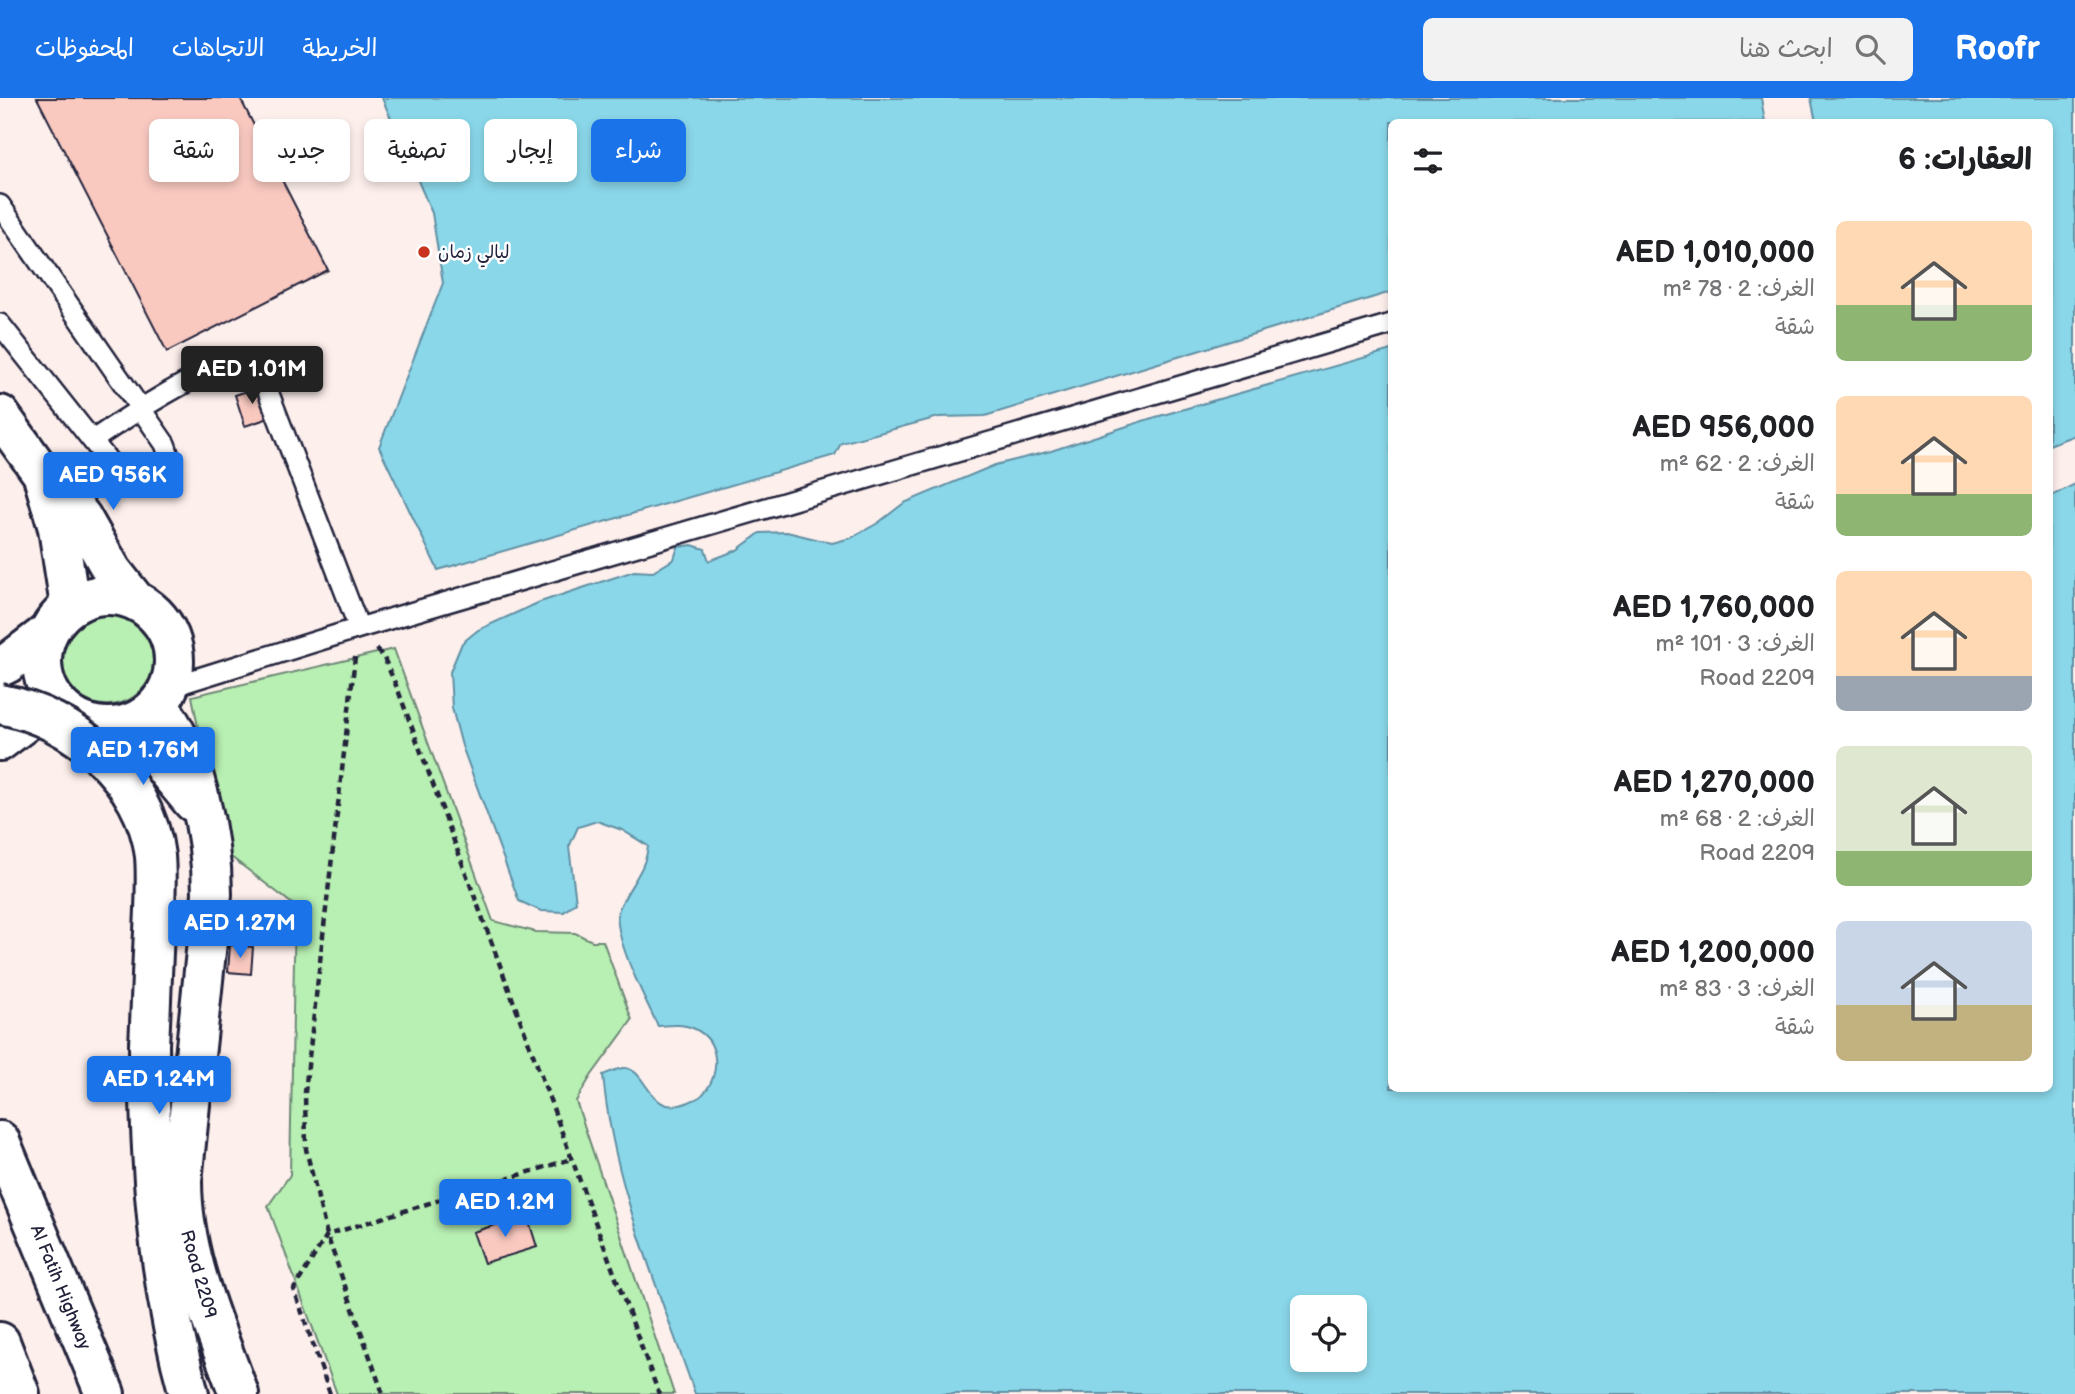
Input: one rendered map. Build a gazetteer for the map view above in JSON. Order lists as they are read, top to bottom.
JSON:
{
  "streets": {
    "street": ["Road 2209", "Al Fatih Highway"]
  },
  "places": ["ليالي زمان"],
  "page": {
    "header": "Roofr",
    "search": "ابحث هنا",
    "nav": ["الخريطة", "الاتجاهات", "المحفوظات"],
    "chip": [
      "شراء",
      "إيجار",
      "تصفية",
      "جديد",
      "شقة"
    ],
    "heading": "العقارات: 6",
    "list": [
      {
        "name": "AED 1,010,000",
        "note": "الغرف: 2 · 78 m² · شقة"
      },
      {
        "name": "AED 956,000",
        "note": "الغرف: 2 · 62 m² · شقة"
      },
      {
        "name": "AED 1,760,000",
        "note": "الغرف: 3 · 101 m² · Road 2209"
      },
      {
        "name": "AED 1,270,000",
        "note": "الغرف: 2 · 68 m² · Road 2209"
      },
      {
        "name": "AED 1,200,000",
        "note": "الغرف: 3 · 83 m² · شقة"
      }
    ],
    "price": [
      "AED 1.01M",
      "AED 956K",
      "AED 1.76M",
      "AED 1.27M",
      "AED 1.24M",
      "AED 1.2M"
    ]
  }
}
